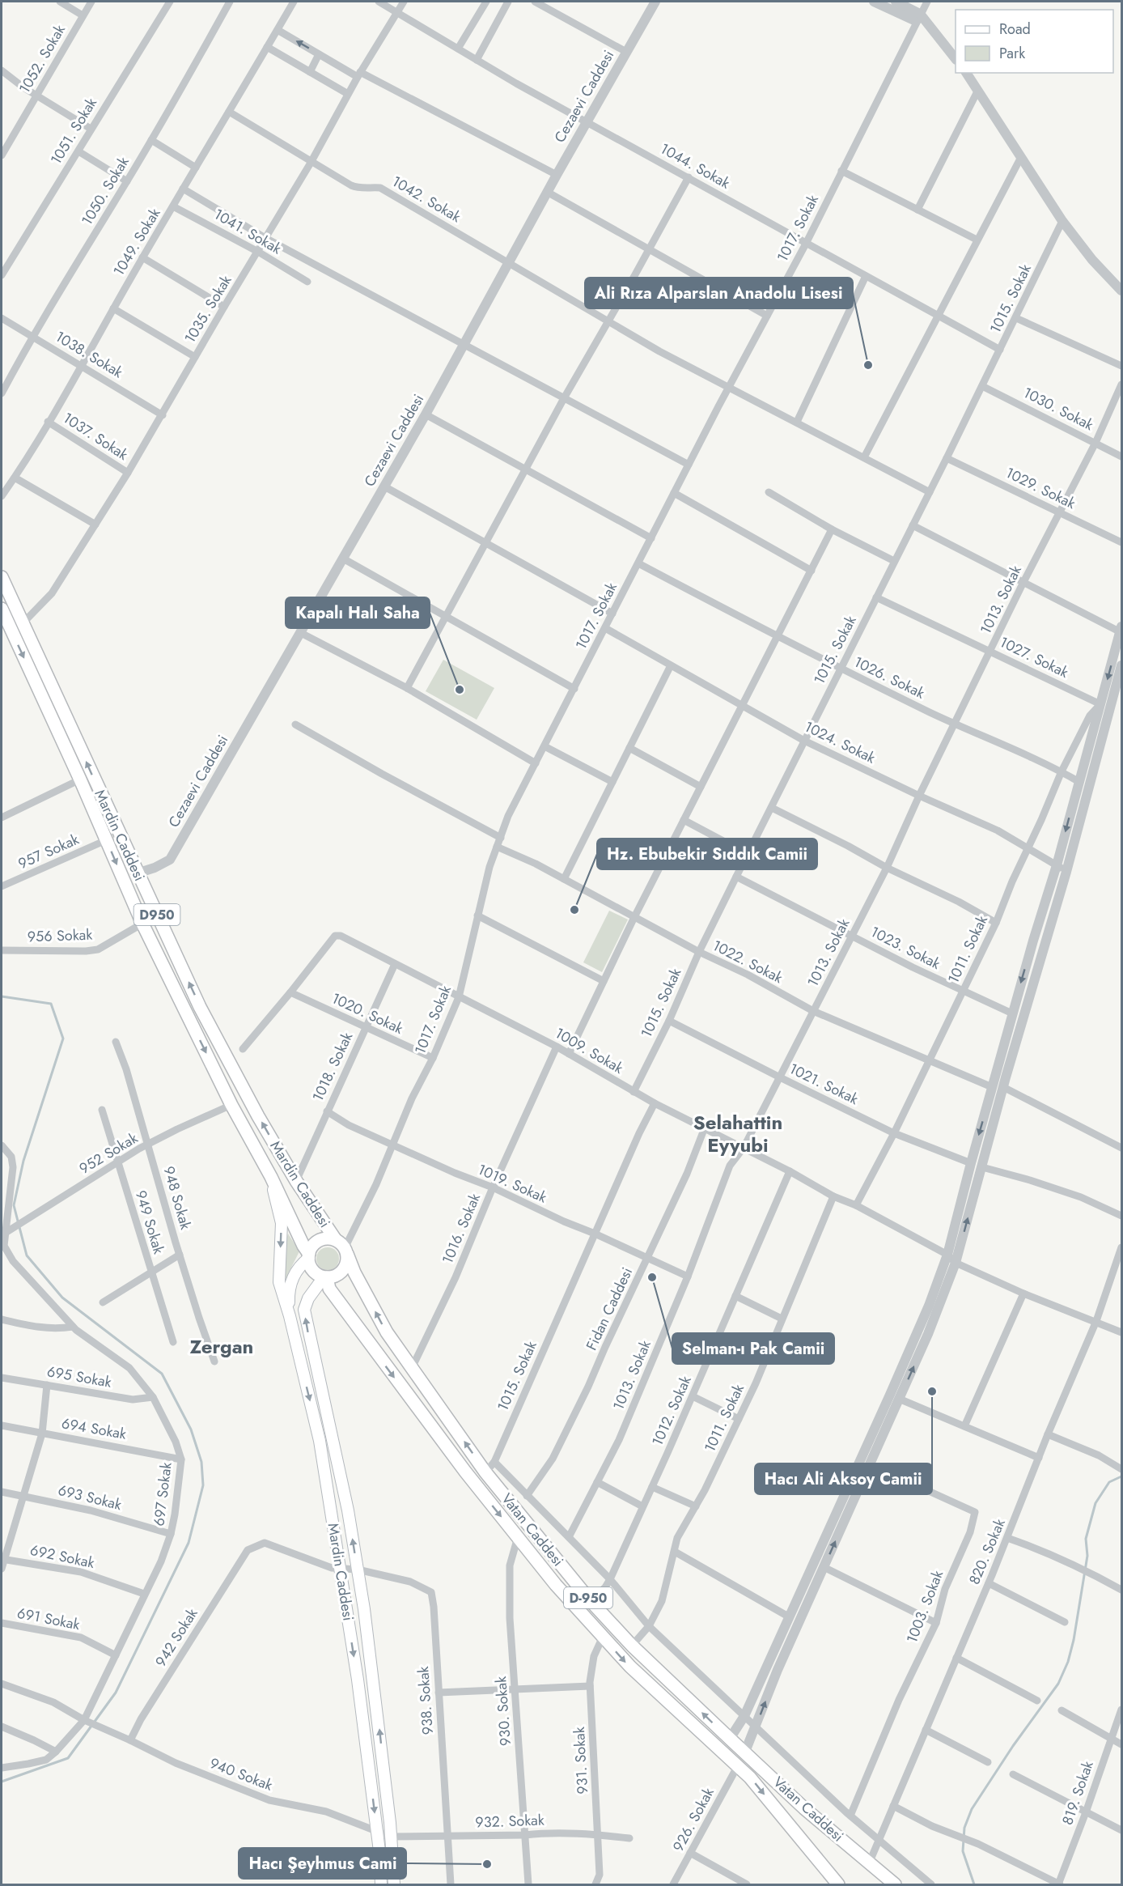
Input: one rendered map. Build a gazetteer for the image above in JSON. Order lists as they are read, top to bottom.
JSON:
{
  "streets": {
    "highway": [
      "Mardin Caddesi",
      "D950",
      "Vatan Caddesi",
      "D-950"
    ],
    "street": [
      "1052. Sokak",
      "Cezaevi Caddesi",
      "1051. Sokak",
      "1044. Sokak",
      "1050. Sokak",
      "1042. Sokak",
      "1017. Sokak",
      "1041. Sokak",
      "1049. Sokak",
      "1015. Sokak",
      "1035. Sokak",
      "1038. Sokak",
      "1030. Sokak",
      "1037. Sokak",
      "1029. Sokak",
      "1013. Sokak",
      "1027. Sokak",
      "1026. Sokak",
      "1024. Sokak",
      "957 Sokak",
      "956 Sokak",
      "1023. Sokak",
      "1011. Sokak",
      "1022. Sokak",
      "1020. Sokak",
      "1009. Sokak",
      "1018. Sokak",
      "1021. Sokak",
      "952 Sokak",
      "1019. Sokak",
      "948 Sokak",
      "949 Sokak",
      "1016. Sokak",
      "Fidan Caddesi",
      "695 Sokak",
      "1012. Sokak",
      "694 Sokak",
      "697 Sokak",
      "693 Sokak",
      "820. Sokak",
      "692 Sokak",
      "1003. Sokak",
      "691 Sokak",
      "942 Sokak",
      "938. Sokak",
      "930. Sokak",
      "931. Sokak",
      "940 Sokak",
      "819. Sokak",
      "926. Sokak",
      "932. Sokak"
    ]
  },
  "crossings": [
    ["Cezaevi Caddesi", "1044. Sokak"],
    ["Cezaevi Caddesi", "1042. Sokak"],
    ["Cezaevi Caddesi", "Mardin Caddesi"],
    ["1044. Sokak", "1017. Sokak"],
    ["1044. Sokak", "1015. Sokak"],
    ["1044. Sokak", "1035. Sokak"],
    ["1050. Sokak", "1038. Sokak"],
    ["1042. Sokak", "1017. Sokak"],
    ["1042. Sokak", "1049. Sokak"],
    ["1042. Sokak", "1015. Sokak"],
    ["1042. Sokak", "1035. Sokak"],
    ["1017. Sokak", "1026. Sokak"],
    ["1017. Sokak", "1024. Sokak"],
    ["1017. Sokak", "Mardin Caddesi"],
    ["1017. Sokak", "1022. Sokak"],
    ["1017. Sokak", "1020. Sokak"],
    ["1017. Sokak", "1009. Sokak"],
    ["1017. Sokak", "1019. Sokak"],
    ["1017. Sokak", "Vatan Caddesi"],
    ["1041. Sokak", "1049. Sokak"],
    ["1041. Sokak", "1035. Sokak"],
    ["1049. Sokak", "1038. Sokak"],
    ["1049. Sokak", "1037. Sokak"],
    ["1015. Sokak", "1030. Sokak"],
    ["1015. Sokak", "1029. Sokak"],
    ["1015. Sokak", "1027. Sokak"],
    ["1015. Sokak", "1026. Sokak"],
    ["1015. Sokak", "1024. Sokak"],
    ["1015. Sokak", "1023. Sokak"],
    ["1015. Sokak", "1022. Sokak"],
    ["1015. Sokak", "1009. Sokak"],
    ["1015. Sokak", "1021. Sokak"],
    ["1015. Sokak", "1019. Sokak"],
    ["1015. Sokak", "Vatan Caddesi"],
    ["1035. Sokak", "1038. Sokak"],
    ["1035. Sokak", "1037. Sokak"],
    ["1035. Sokak", "Mardin Caddesi"],
    ["1030. Sokak", "1013. Sokak"],
    ["1029. Sokak", "1013. Sokak"],
    ["1013. Sokak", "1027. Sokak"],
    ["1013. Sokak", "1026. Sokak"],
    ["1013. Sokak", "1024. Sokak"],
    ["1013. Sokak", "1023. Sokak"],
    ["1013. Sokak", "1022. Sokak"],
    ["1013. Sokak", "1009. Sokak"],
    ["1013. Sokak", "1021. Sokak"],
    ["1013. Sokak", "1019. Sokak"],
    ["1027. Sokak", "1011. Sokak"],
    ["1026. Sokak", "1011. Sokak"],
    ["1024. Sokak", "1011. Sokak"],
    ["Mardin Caddesi", "957 Sokak"],
    ["Mardin Caddesi", "956 Sokak"],
    ["Mardin Caddesi", "1018. Sokak"],
    ["Mardin Caddesi", "952 Sokak"],
    ["Mardin Caddesi", "Vatan Caddesi"],
    ["Mardin Caddesi", "942 Sokak"],
    ["Mardin Caddesi", "938. Sokak"],
    ["Mardin Caddesi", "940 Sokak"],
    ["Mardin Caddesi", "932. Sokak"],
    ["1023. Sokak", "1011. Sokak"],
    ["1011. Sokak", "1022. Sokak"],
    ["1011. Sokak", "1009. Sokak"],
    ["1011. Sokak", "1021. Sokak"],
    ["1011. Sokak", "Vatan Caddesi"],
    ["1020. Sokak", "1009. Sokak"],
    ["1020. Sokak", "1018. Sokak"],
    ["1009. Sokak", "1018. Sokak"],
    ["1009. Sokak", "1016. Sokak"],
    ["1009. Sokak", "Fidan Caddesi"],
    ["1009. Sokak", "1012. Sokak"],
    ["1018. Sokak", "1019. Sokak"],
    ["952 Sokak", "948 Sokak"],
    ["952 Sokak", "949 Sokak"],
    ["952 Sokak", "697 Sokak"],
    ["1019. Sokak", "1016. Sokak"],
    ["1019. Sokak", "Fidan Caddesi"],
    ["1016. Sokak", "Vatan Caddesi"],
    ["695 Sokak", "697 Sokak"],
    ["1012. Sokak", "Vatan Caddesi"],
    ["694 Sokak", "697 Sokak"],
    ["697 Sokak", "693 Sokak"],
    ["697 Sokak", "692 Sokak"],
    ["697 Sokak", "691 Sokak"],
    ["697 Sokak", "940 Sokak"],
    ["Vatan Caddesi", "820. Sokak"],
    ["Vatan Caddesi", "930. Sokak"],
    ["Vatan Caddesi", "931. Sokak"],
    ["Vatan Caddesi", "926. Sokak"],
    ["942 Sokak", "940 Sokak"],
    ["938. Sokak", "932. Sokak"],
    ["930. Sokak", "932. Sokak"],
    ["931. Sokak", "932. Sokak"],
    ["940 Sokak", "932. Sokak"]
  ],
  "districts": ["Selahattin Eyyubi", "Zergan"],
  "places": [
    "Ali Rıza Alparslan Anadolu Lisesi",
    "Kapalı Halı Saha",
    "Hz. Ebubekir Sıddık Camii",
    "Selman-ı Pak Camii",
    "Hacı Ali Aksoy Camii",
    "Hacı Şeyhmus Cami"
  ],
  "legend": ["Road", "Park"]
}
